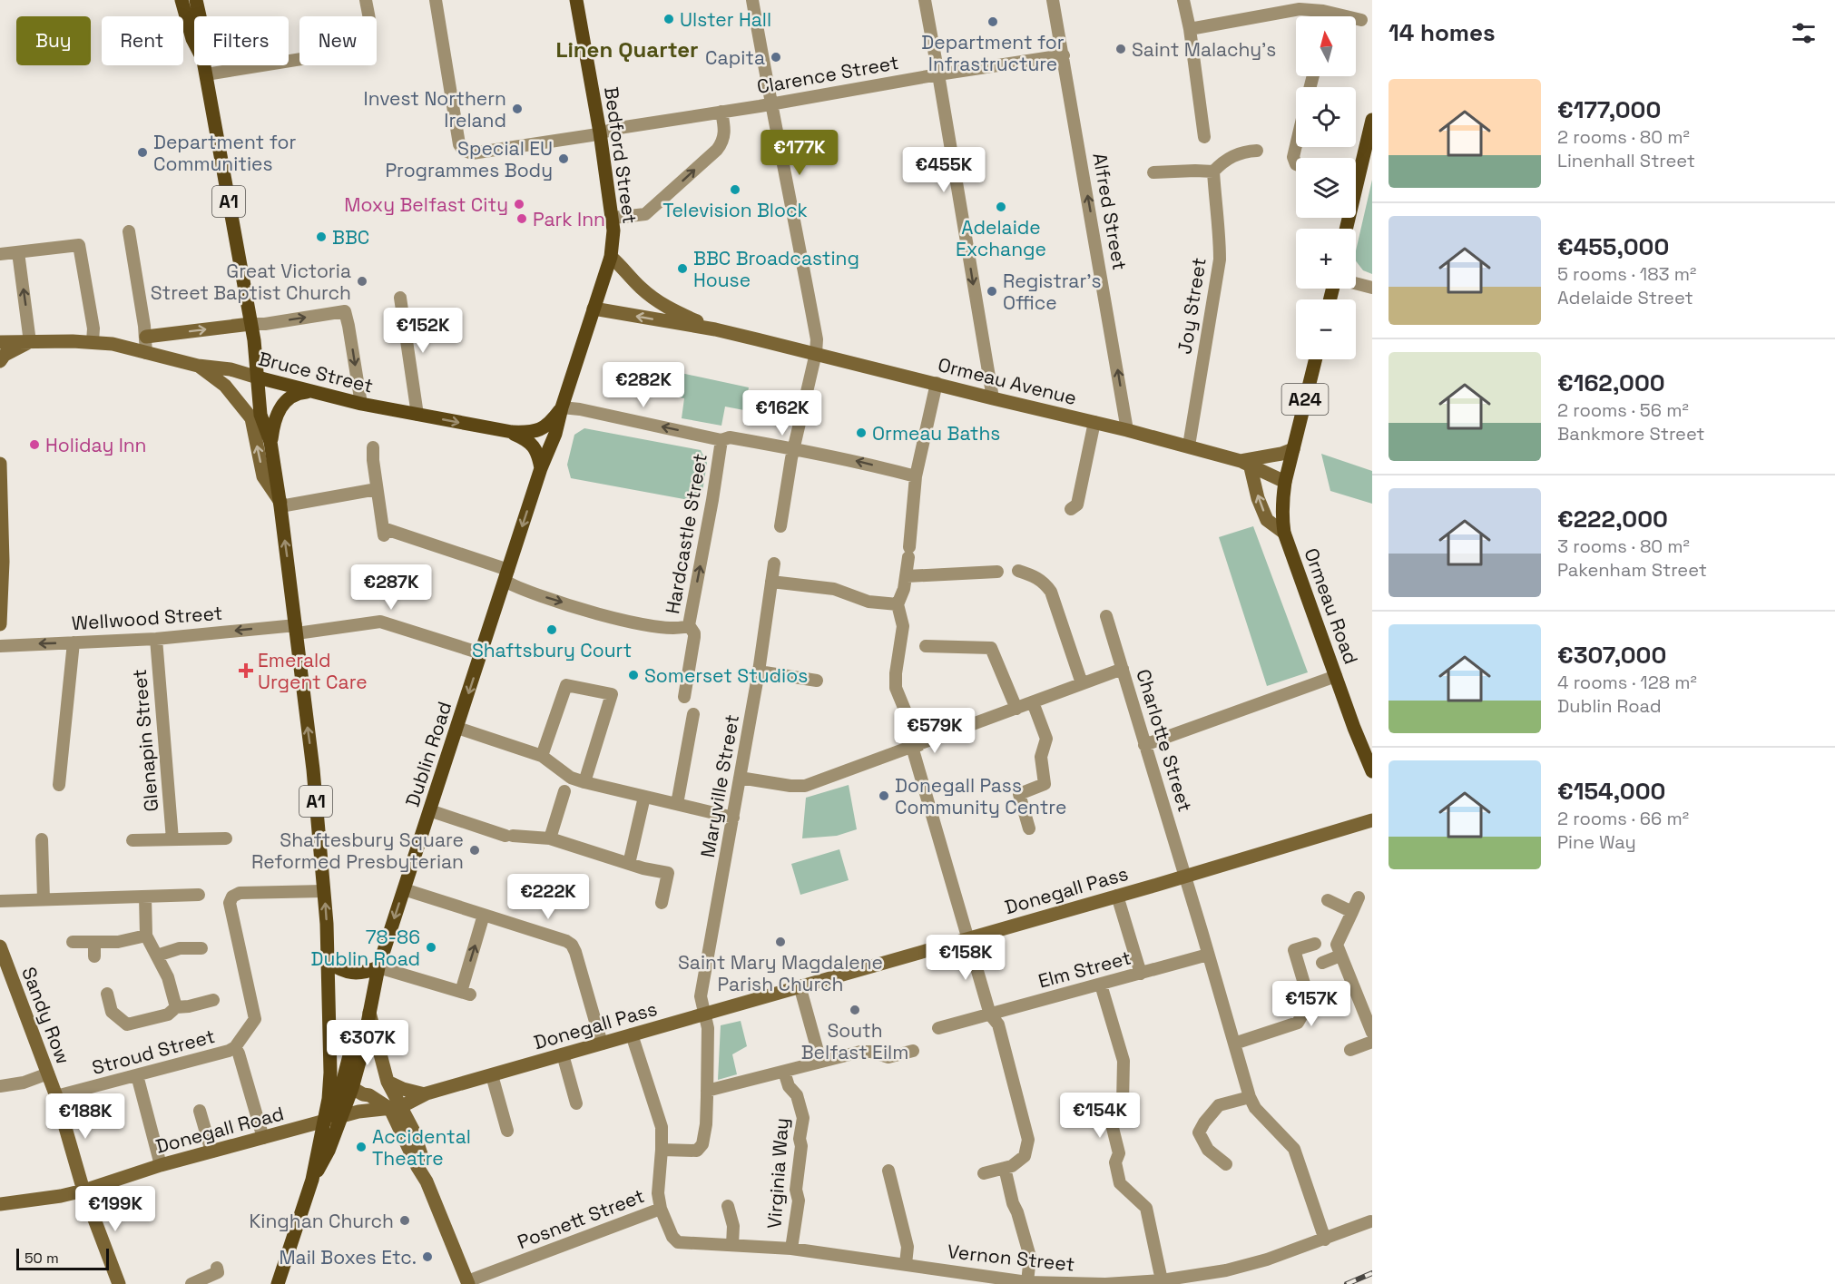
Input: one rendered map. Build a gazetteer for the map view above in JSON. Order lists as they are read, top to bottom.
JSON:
{
  "streets": {
    "main road": [
      "Bedford Street",
      "A1",
      "Bruce Street",
      "A24",
      "Ormeau Road",
      "Dublin Road"
    ],
    "street": [
      "Clarence Street",
      "Alfred Street",
      "Joy Street",
      "Ormeau Avenue",
      "Hardcastle Street",
      "Wellwood Street",
      "Glenapin Street",
      "Charlotte Street",
      "Maryville Street",
      "Donegall Pass",
      "Elm Street",
      "Sandy Row",
      "Stroud Street",
      "Donegall Road",
      "Virginia Way",
      "Posnett Street",
      "Vernon Street"
    ]
  },
  "crossings": [
    ["Clarence Street", "Bedford Street"],
    ["Clarence Street", "Alfred Street"],
    ["Bedford Street", "Bruce Street"],
    ["Bedford Street", "Ormeau Avenue"],
    ["Bedford Street", "Dublin Road"],
    ["A1", "Bruce Street"],
    ["A1", "Wellwood Street"],
    ["A1", "Dublin Road"],
    ["A1", "Stroud Street"],
    ["A1", "Donegall Road"],
    ["Alfred Street", "Ormeau Avenue"],
    ["Joy Street", "Ormeau Avenue"],
    ["Bruce Street", "Dublin Road"],
    ["Ormeau Avenue", "A24"],
    ["Ormeau Avenue", "Ormeau Road"],
    ["A24", "Ormeau Road"],
    ["Wellwood Street", "Glenapin Street"],
    ["Wellwood Street", "Dublin Road"],
    ["Charlotte Street", "Donegall Pass"],
    ["Charlotte Street", "Elm Street"],
    ["Charlotte Street", "Vernon Street"],
    ["Dublin Road", "Donegall Road"],
    ["Maryville Street", "Donegall Pass"],
    ["Maryville Street", "Posnett Street"],
    ["Donegall Pass", "Donegall Road"],
    ["Donegall Pass", "Posnett Street"],
    ["Sandy Row", "Stroud Street"],
    ["Sandy Row", "Donegall Road"],
    ["Virginia Way", "Vernon Street"],
    ["Posnett Street", "Vernon Street"]
  ],
  "one_way": ["Alfred Street", "Wellwood Street"],
  "districts": ["Linen Quarter"],
  "places": {
    "other": [
      "Ulster Hall",
      "Department for Infrastructure",
      "Saint Malachy's",
      "Capita",
      "Invest Northern Ireland",
      "Department for Communities",
      "Special EU Programmes Body",
      "Television Block",
      "Moxy Belfast City",
      "Adelaide Exchange",
      "Park Inn",
      "BBC",
      "BBC Broadcasting House",
      "Great Victoria Street Baptist Church",
      "Registrar's Office",
      "Ormeau Baths",
      "Holiday Inn",
      "Shaftsbury Court",
      "Somerset Studios",
      "Donegall Pass Community Centre",
      "Shaftesbury Square Reformed Presbyterian",
      "Saint Mary Magdalene Parish Church",
      "78-86 Dublin Road",
      "South Belfast Eilm",
      "Accidental Theatre",
      "Kinghan Church",
      "Mail Boxes Etc."
    ],
    "health": ["Emerald Urgent Care"]
  },
  "scale_bar": "50 m",
  "north": "top",
  "page": {
    "heading": "14 homes",
    "map_buttons": ["+", "−"],
    "chip": [
      "Buy",
      "Rent",
      "Filters",
      "New"
    ],
    "list": [
      {
        "name": "€177,000",
        "note": "2 rooms · 80 m² · Linenhall Street"
      },
      {
        "name": "€455,000",
        "note": "5 rooms · 183 m² · Adelaide Street"
      },
      {
        "name": "€162,000",
        "note": "2 rooms · 56 m² · Bankmore Street"
      },
      {
        "name": "€222,000",
        "note": "3 rooms · 80 m² · Pakenham Street"
      },
      {
        "name": "€307,000",
        "note": "4 rooms · 128 m² · Dublin Road"
      },
      {
        "name": "€154,000",
        "note": "2 rooms · 66 m² · Pine Way"
      }
    ],
    "price": [
      "€177K",
      "€455K",
      "€152K",
      "€282K",
      "€162K",
      "€287K",
      "€579K",
      "€222K",
      "€158K",
      "€157K",
      "€307K",
      "€154K",
      "€188K",
      "€199K"
    ],
    "scale": "50 m"
  }
}
